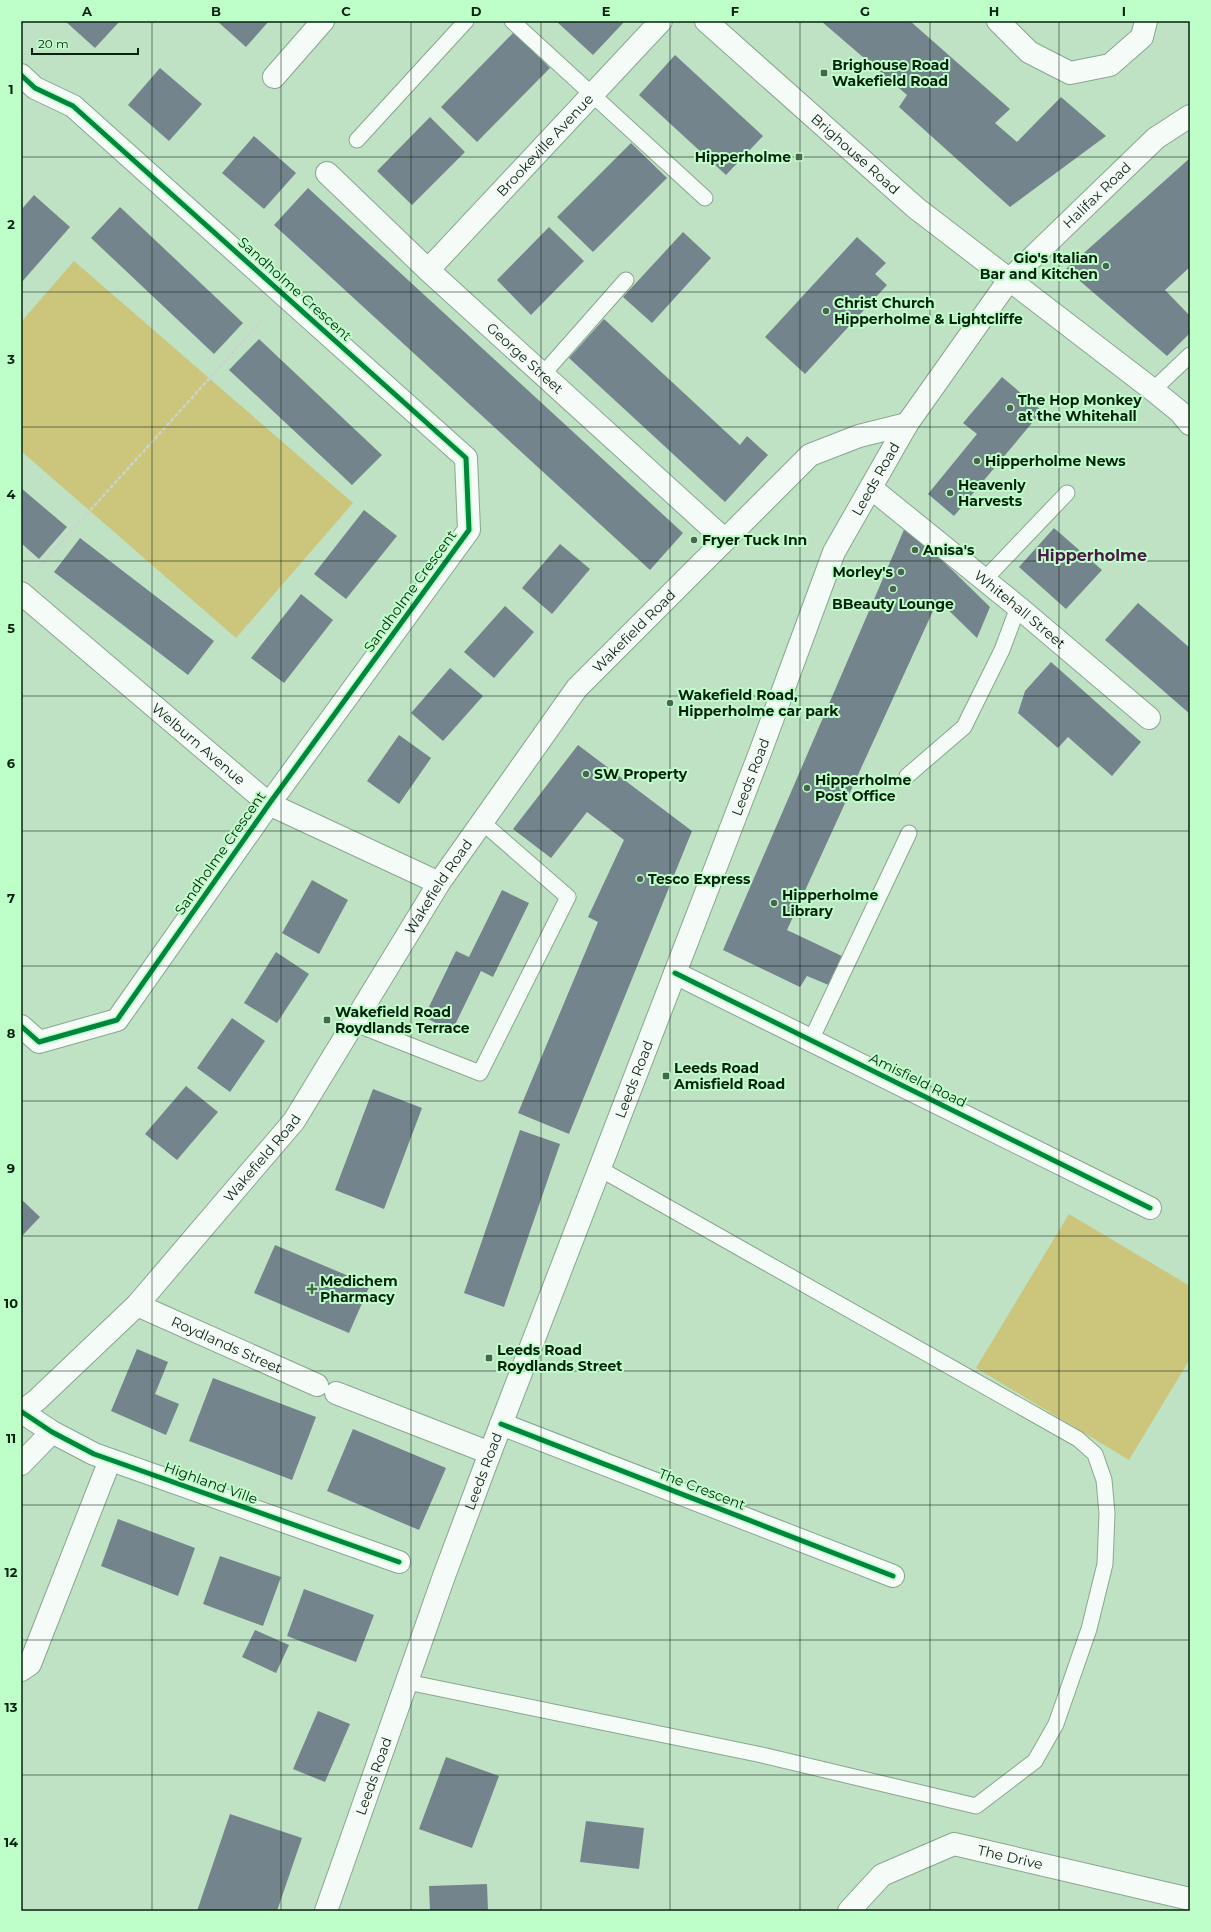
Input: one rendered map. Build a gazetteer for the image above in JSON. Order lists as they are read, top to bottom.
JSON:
{
  "streets": {
    "main road": [
      "Brookeville Avenue",
      "Brighouse Road",
      "Halifax Road",
      "Sandholme Crescent",
      "George Street",
      "Leeds Road",
      "Whitehall Street",
      "Wakefield Road",
      "Welburn Avenue",
      "Amisfield Road",
      "Roydlands Street",
      "Highland Ville",
      "The Crescent",
      "The Drive"
    ]
  },
  "crossings": [
    ["Brookeville Avenue", "George Street"],
    ["Brighouse Road", "Halifax Road"],
    ["Brighouse Road", "Leeds Road"],
    ["Halifax Road", "Leeds Road"],
    ["Sandholme Crescent", "Welburn Avenue"],
    ["George Street", "Wakefield Road"],
    ["Leeds Road", "Whitehall Street"],
    ["Leeds Road", "Wakefield Road"],
    ["Leeds Road", "Amisfield Road"],
    ["Leeds Road", "The Crescent"],
    ["Wakefield Road", "Welburn Avenue"],
    ["Wakefield Road", "Roydlands Street"],
    ["Wakefield Road", "Highland Ville"]
  ],
  "districts": ["Hipperholme"],
  "places": {
    "transit": [
      "Brighouse Road Wakefield Road",
      "Hipperholme",
      "Wakefield Road Roydlands Terrace",
      "Leeds Road Amisfield Road",
      "Leeds Road Roydlands Street"
    ],
    "other": [
      "Gio's Italian Bar and Kitchen",
      "Christ Church Hipperholme & Lightcliffe",
      "The Hop Monkey at the Whitehall",
      "Hipperholme News",
      "Heavenly Harvests",
      "Fryer Tuck Inn",
      "Anisa's",
      "Morley's",
      "BBeauty Lounge",
      "Wakefield Road, Hipperholme car park",
      "SW Property",
      "Hipperholme Post Office",
      "Tesco Express",
      "Hipperholme Library"
    ],
    "health": ["Medichem Pharmacy"]
  },
  "scale_bar": "20 m",
  "grid": {
    "columns": [
      "A",
      "B",
      "C",
      "D",
      "E",
      "F",
      "G",
      "H",
      "I"
    ],
    "rows": [
      "1",
      "2",
      "3",
      "4",
      "5",
      "6",
      "7",
      "8",
      "9",
      "10",
      "11",
      "12",
      "13",
      "14"
    ]
  }
}
